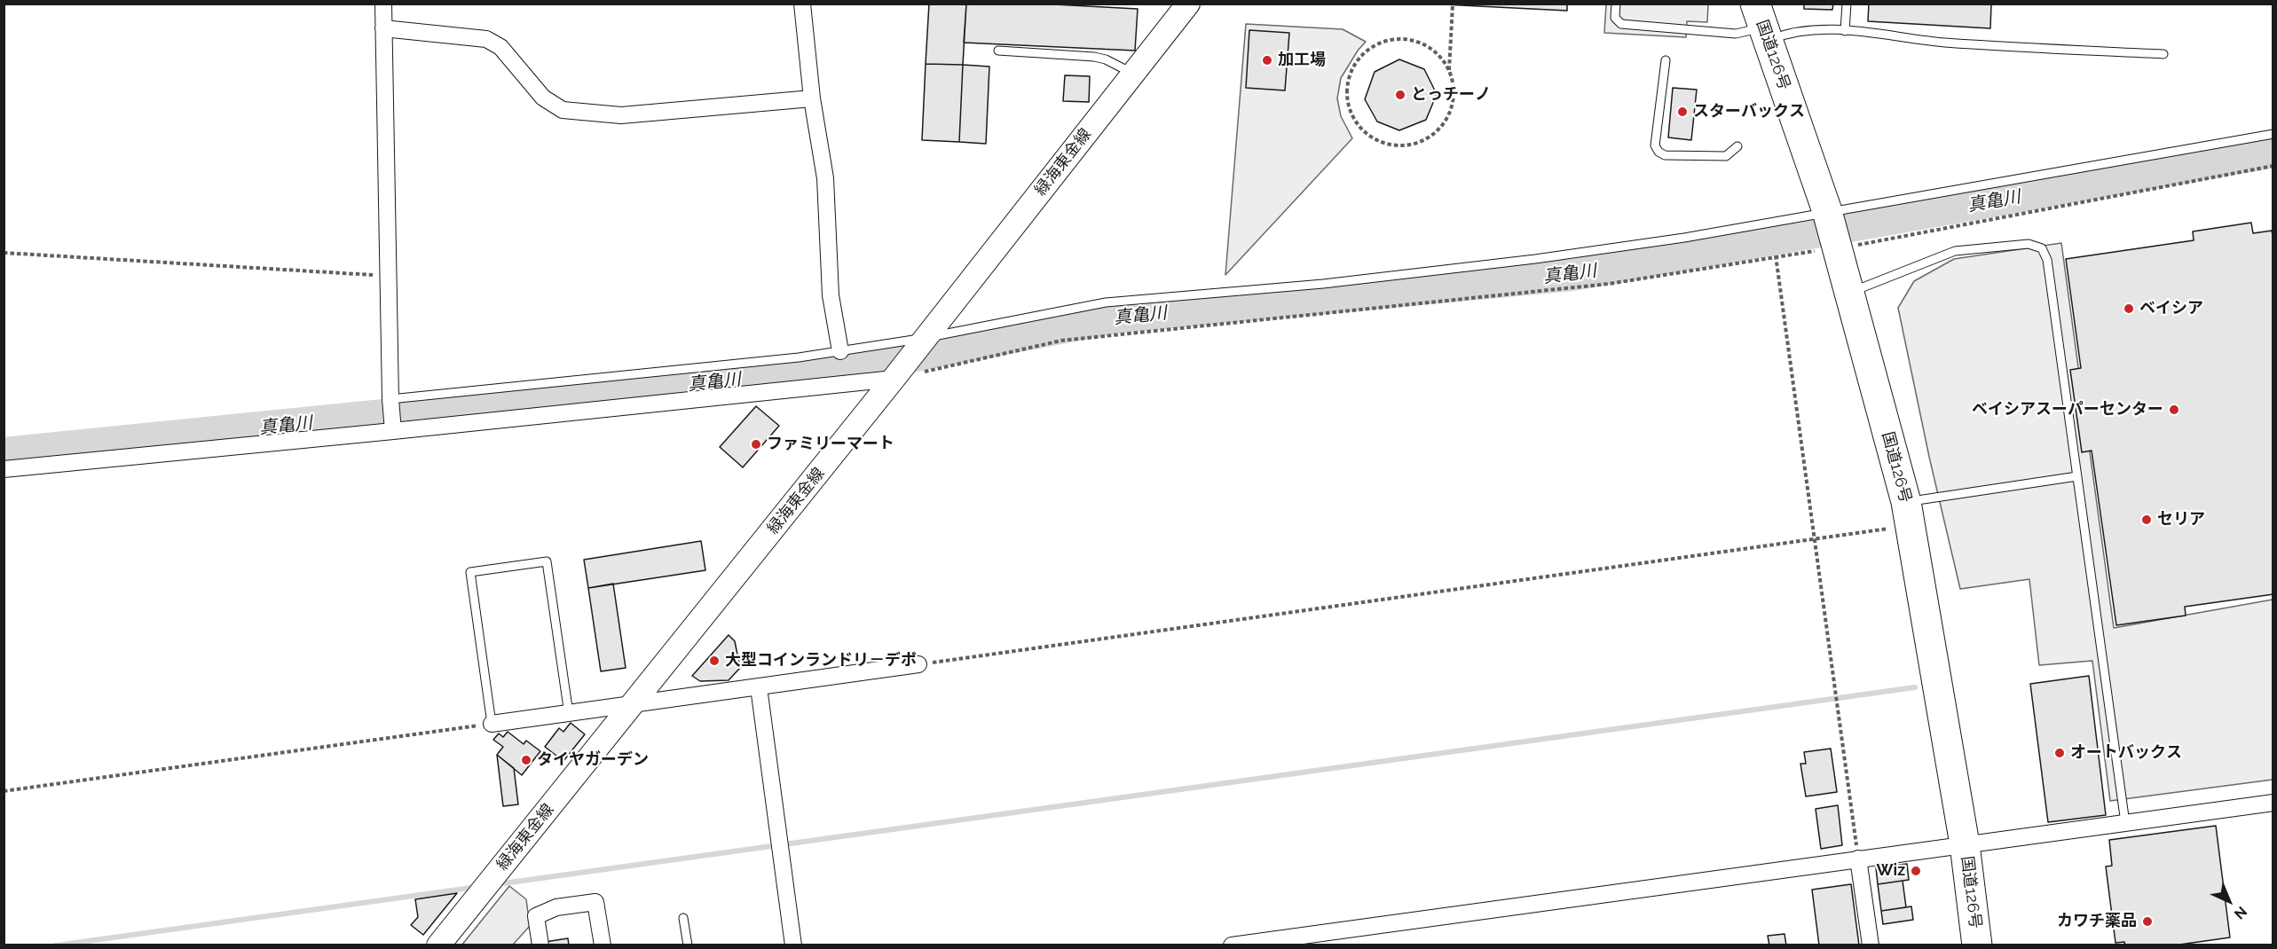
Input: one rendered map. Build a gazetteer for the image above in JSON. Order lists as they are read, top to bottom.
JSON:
{
  "streets": {
    "highway": ["国道126号"],
    "main road": ["緑海東金線"]
  },
  "water": ["真亀川"],
  "places": [
    "加工場",
    "とっチーノ",
    "スターバックス",
    "ベイシア",
    "ベイシアスーパーセンター",
    "ファミリーマート",
    "セリア",
    "大型コインランドリ－デポ",
    "オートバックス",
    "タイヤガーデン",
    "Wiz",
    "カワチ薬品"
  ],
  "north": "bottom right"
}
